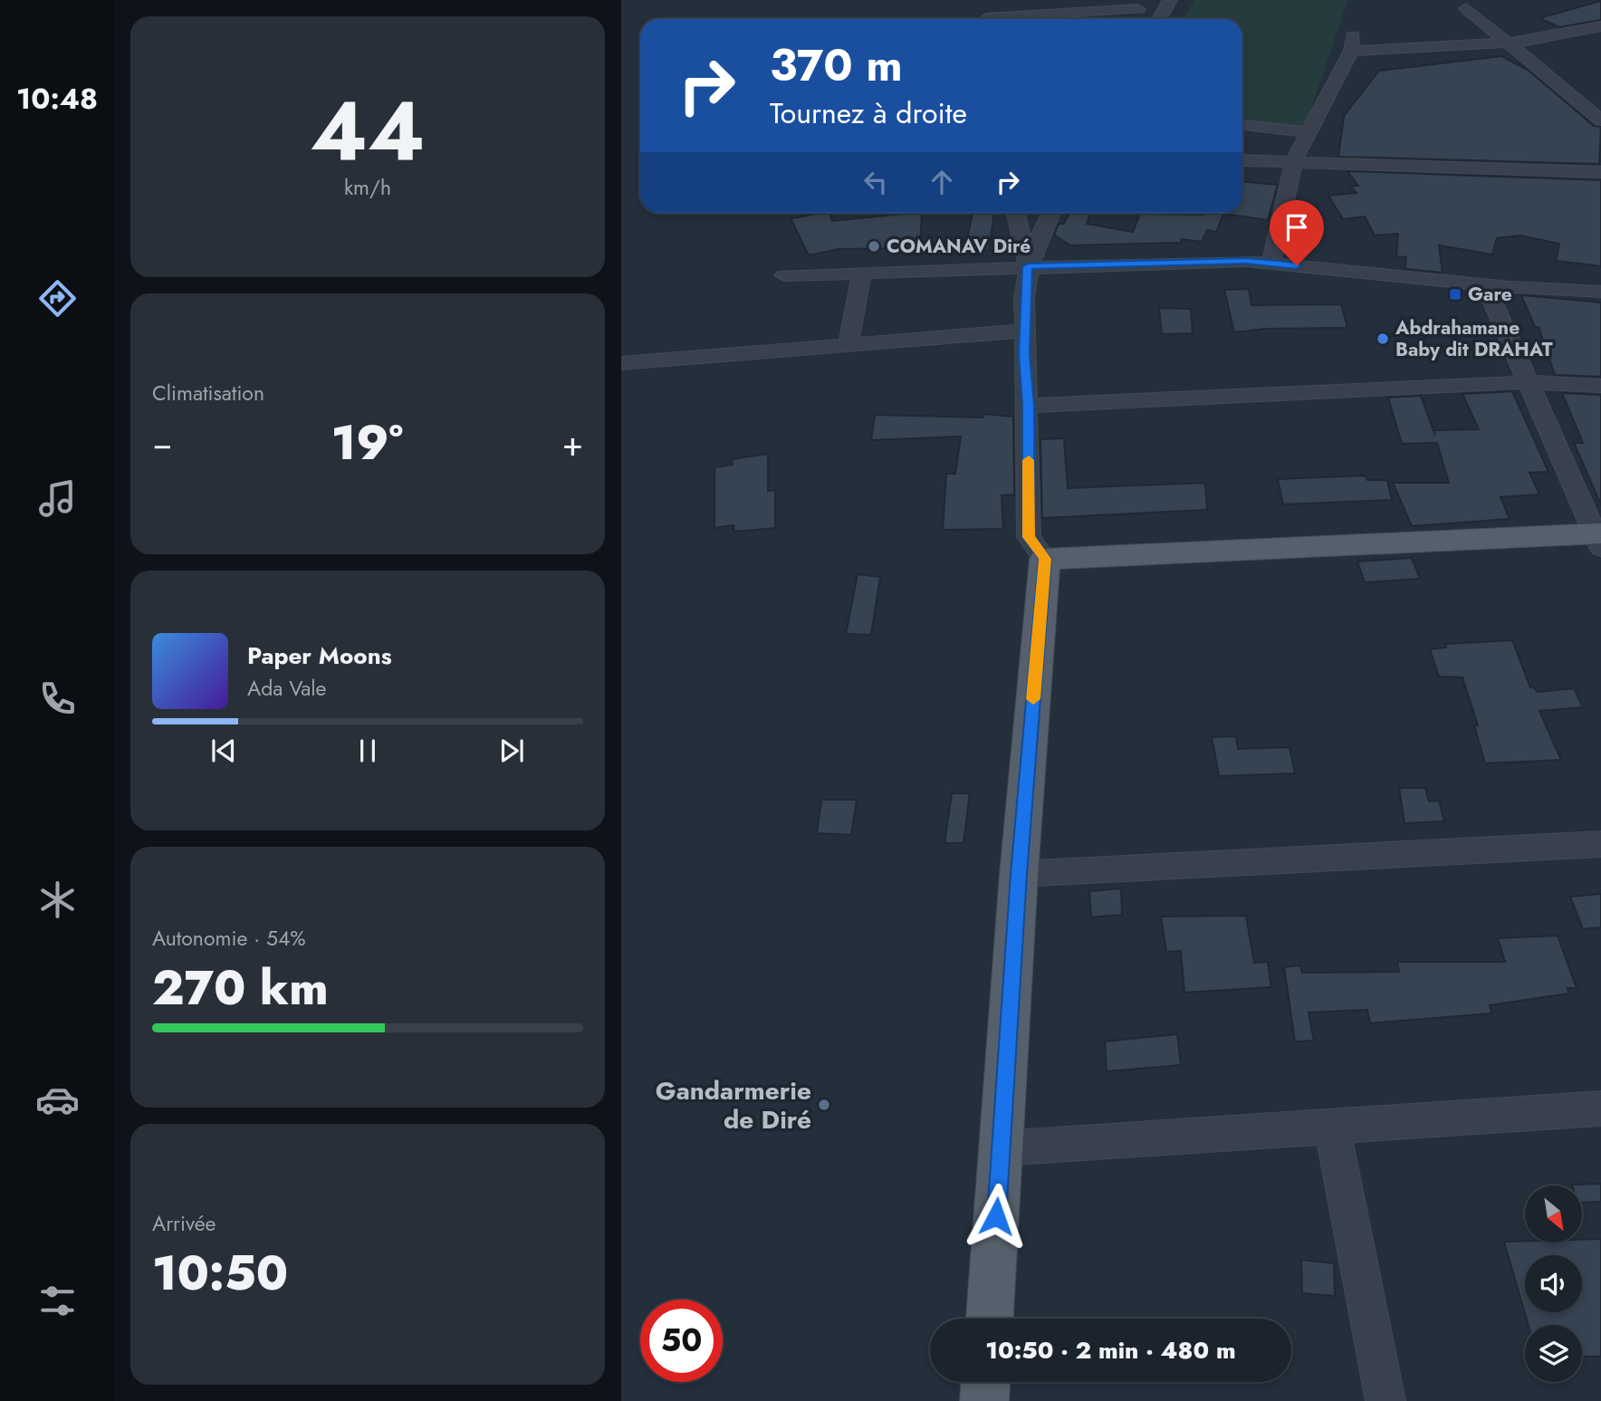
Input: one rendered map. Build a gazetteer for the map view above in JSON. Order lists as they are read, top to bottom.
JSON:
{
  "places": {
    "other": ["COMANAV Diré", "Abdrahamane Baby dit DRAHAT", "Gandarmerie de Diré"],
    "transit": ["Gare"]
  },
  "north": "bottom right",
  "page": {
    "tabs": "10:48",
    "tile": [
      ["44", "km/h"],
      "Climatisation",
      ["Autonomie · 54%", "270 km"],
      ["Arrivée", "10:50"]
    ],
    "turn": ["370 m", "Tournez à droite"],
    "heat": ["−", "19°", "+"],
    "song": ["Paper Moons", "Ada Vale"],
    "limit": "50",
    "trip": "10:50 · 2 min · 480 m"
  }
}
